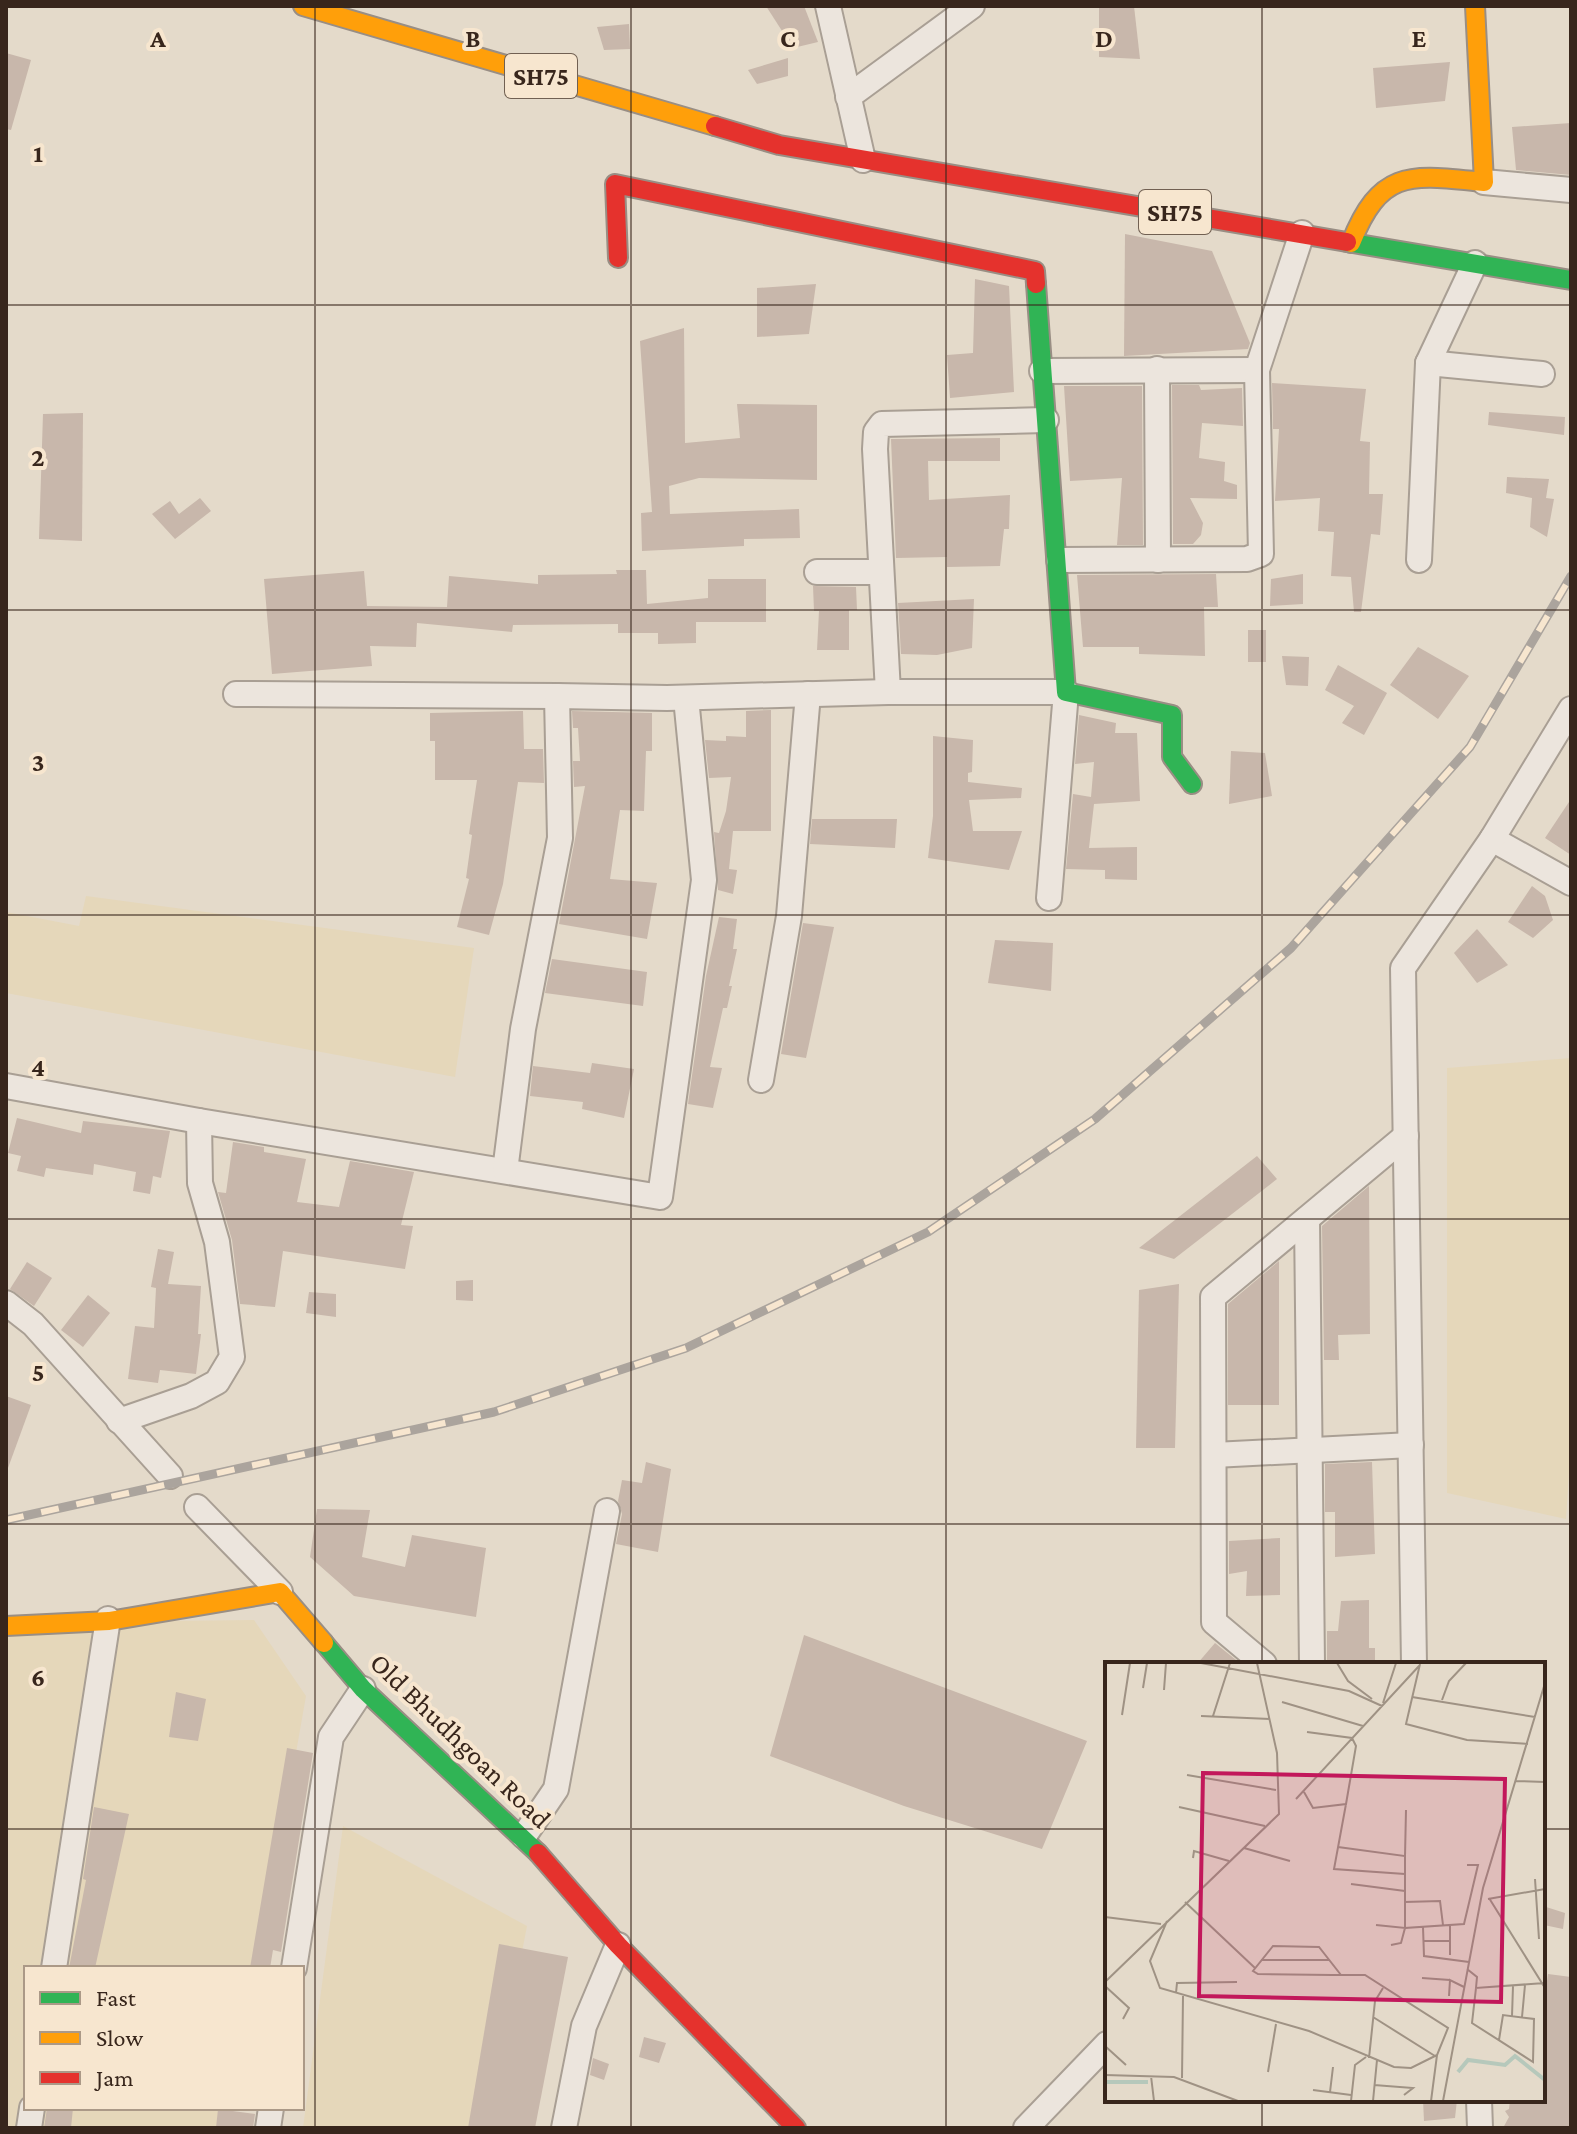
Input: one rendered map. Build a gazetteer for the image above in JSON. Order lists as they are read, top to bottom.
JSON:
{
  "streets": {
    "street": ["SH75", "Old Bhudhgoan Road"]
  },
  "legend": ["Fast", "Slow", "Jam"],
  "grid": {
    "columns": [
      "A",
      "B",
      "C",
      "D",
      "E"
    ],
    "rows": [
      "1",
      "2",
      "3",
      "4",
      "5",
      "6"
    ]
  }
}
